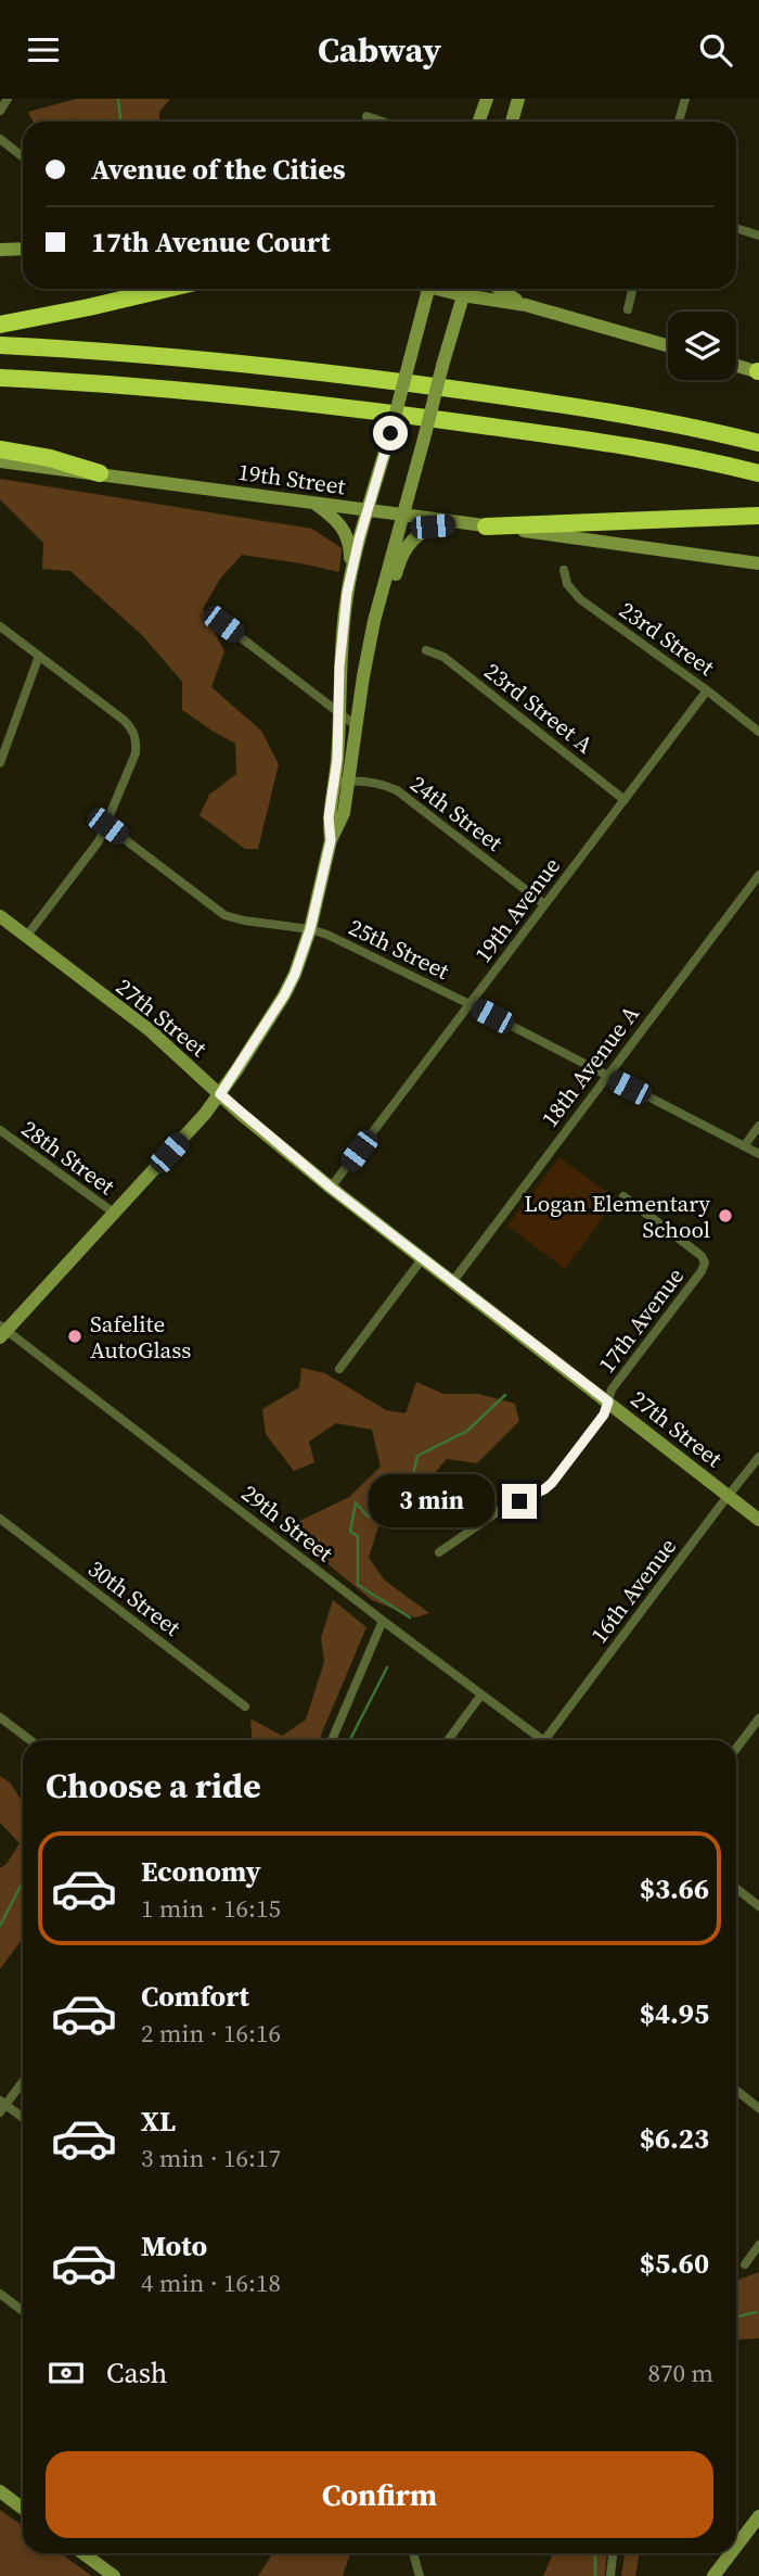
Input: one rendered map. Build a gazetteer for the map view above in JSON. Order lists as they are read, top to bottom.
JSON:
{
  "streets": {
    "main road": ["19th Street", "27th Street"],
    "street": [
      "23rd Street",
      "23rd Street A",
      "24th Street",
      "19th Avenue",
      "25th Street",
      "18th Avenue A",
      "28th Street",
      "17th Avenue",
      "29th Street",
      "16th Avenue",
      "30th Street"
    ]
  },
  "crossings": [
    ["23rd Street", "19th Avenue"],
    ["23rd Street A", "19th Avenue"],
    ["24th Street", "19th Avenue"],
    ["19th Avenue", "25th Street"],
    ["19th Avenue", "27th Street"],
    ["25th Street", "18th Avenue A"],
    ["27th Street", "18th Avenue A"],
    ["27th Street", "17th Avenue"],
    ["27th Street", "16th Avenue"]
  ],
  "places": ["Logan Elementary School", "Safelite AutoGlass"],
  "page": {
    "header": "Cabway",
    "banner": ["Avenue of the Cities", "17th Avenue Court"],
    "bubble": "3 min",
    "heading": "Choose a ride",
    "list": [
      {
        "name": "Economy",
        "note": "1 min · 16:15",
        "value": "$3.66"
      },
      {
        "name": "Comfort",
        "note": "2 min · 16:16",
        "value": "$4.95"
      },
      {
        "name": "XL",
        "note": "3 min · 16:17",
        "value": "$6.23"
      },
      {
        "name": "Moto",
        "note": "4 min · 16:18",
        "value": "$5.60"
      }
    ],
    "pay": ["Cash", "870 m"],
    "buttons": "Confirm"
  }
}
